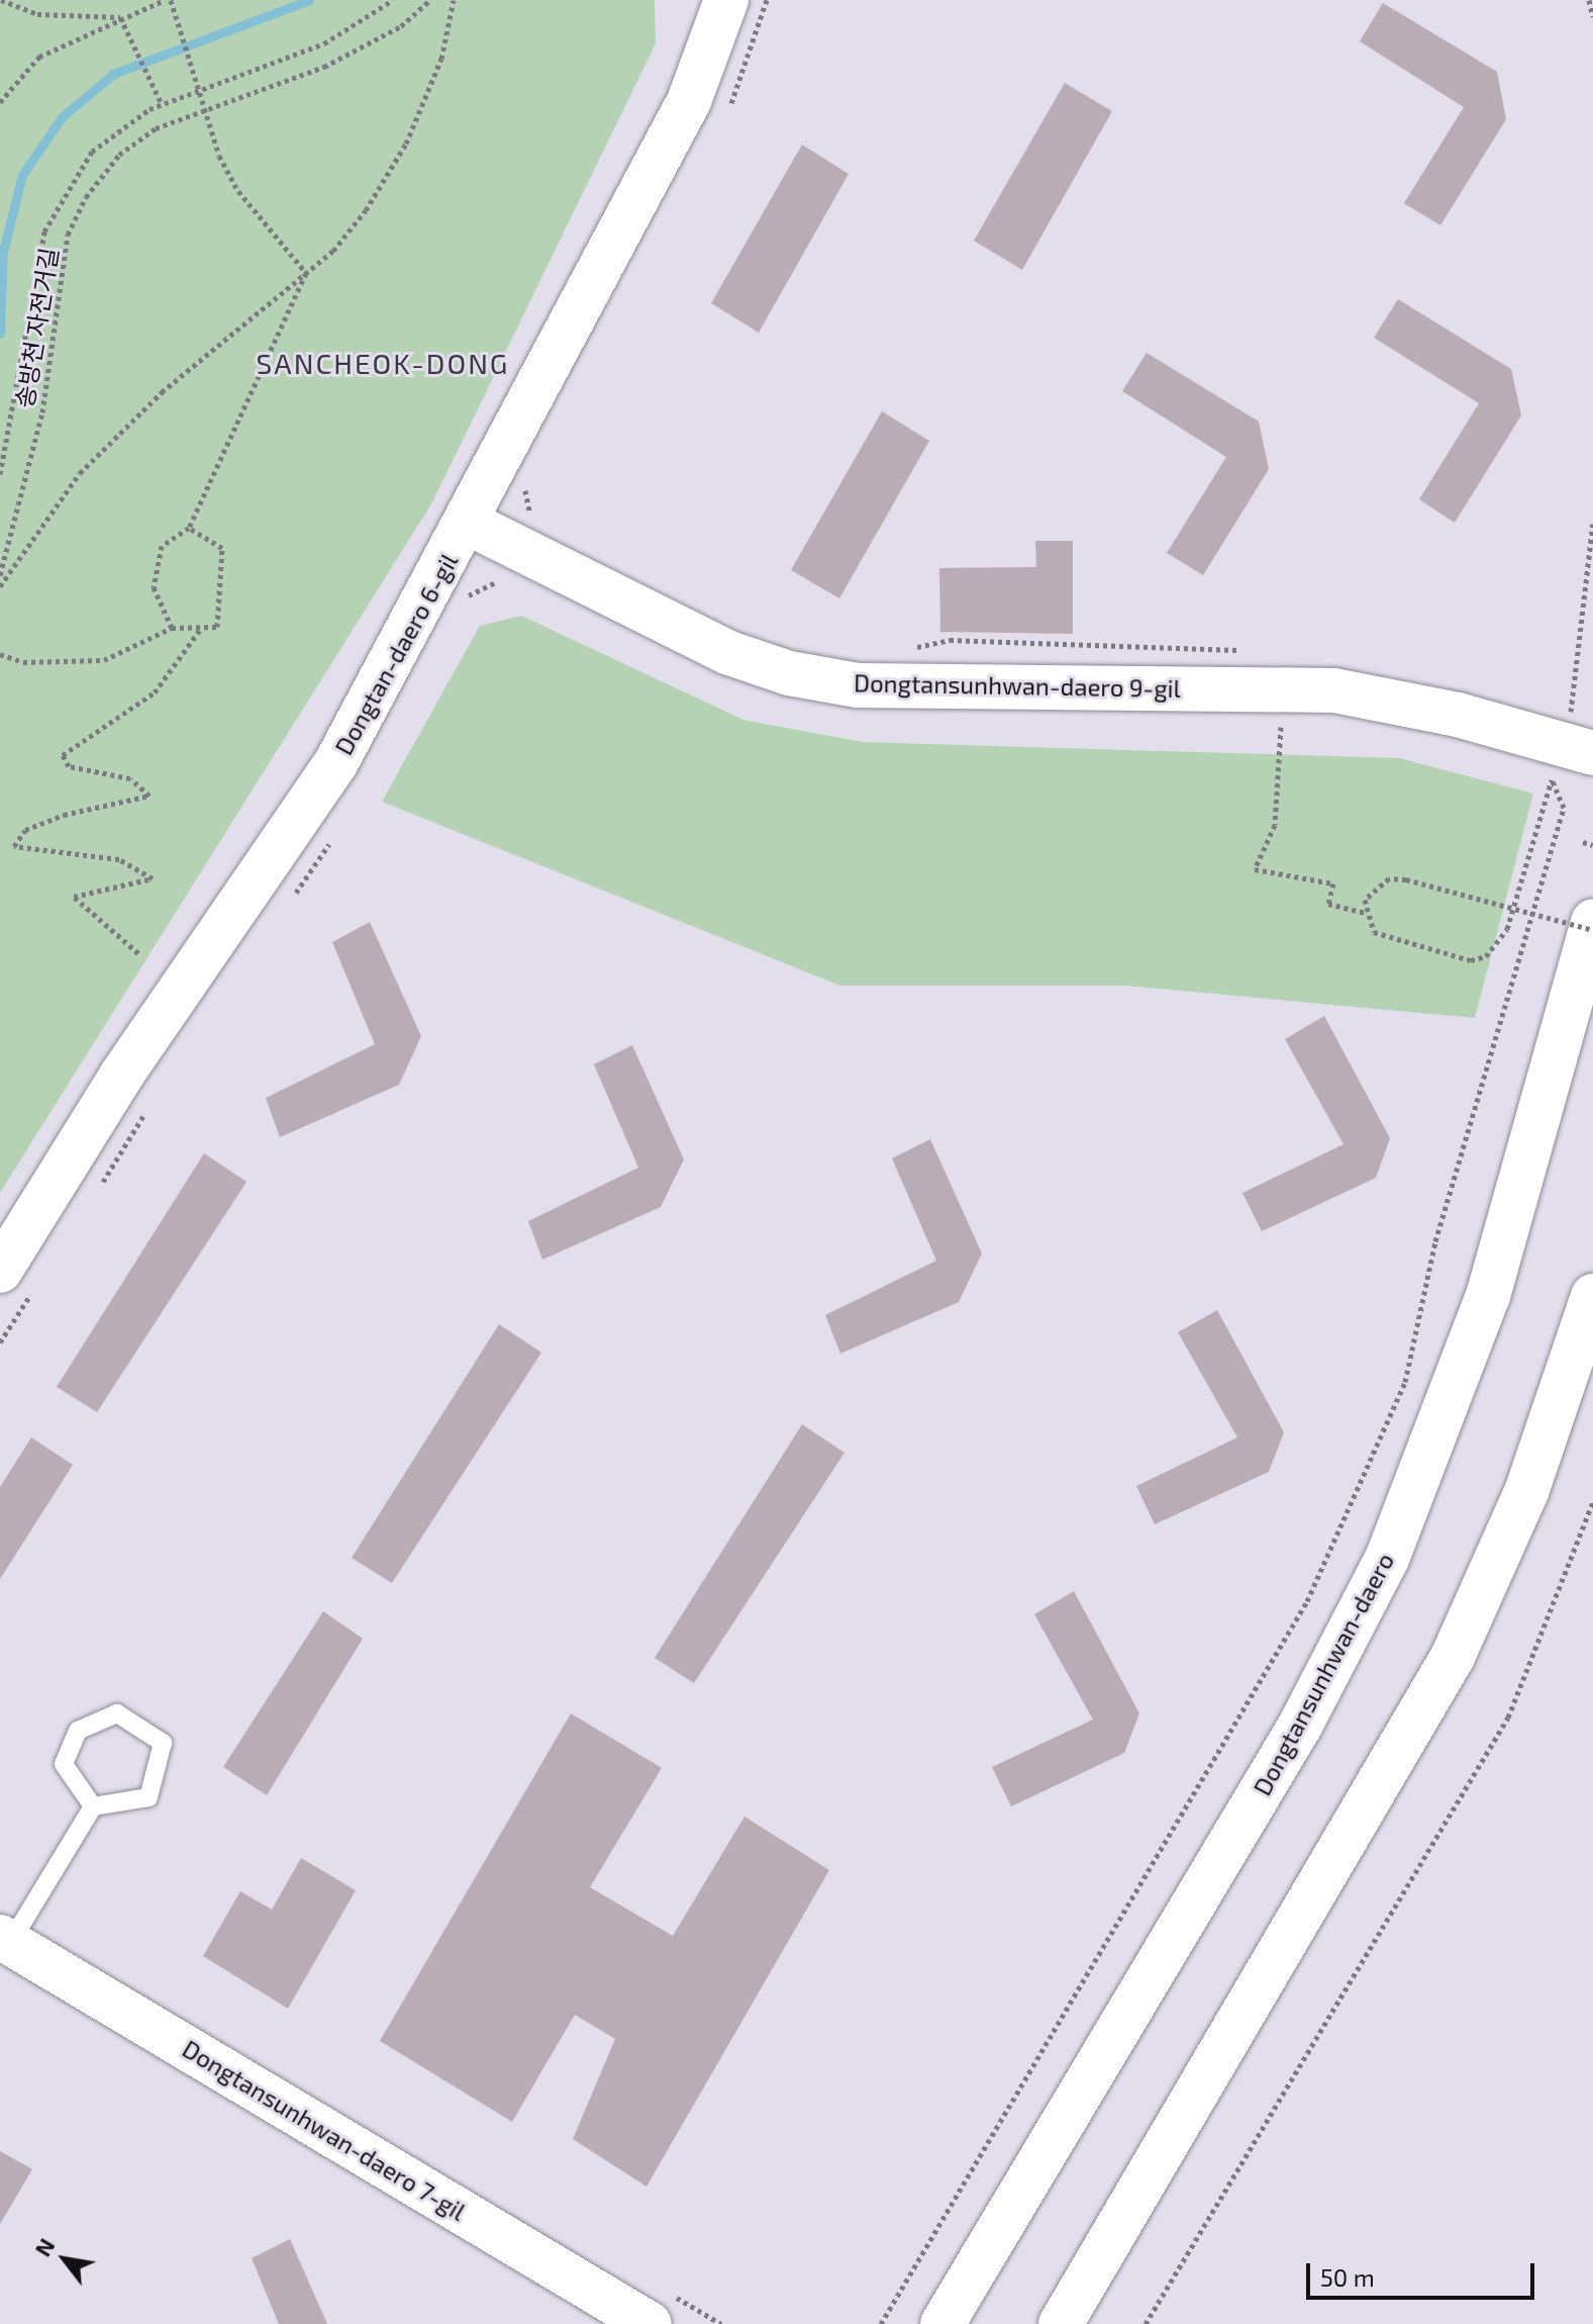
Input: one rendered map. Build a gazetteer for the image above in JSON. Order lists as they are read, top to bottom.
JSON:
{
  "streets": {
    "street": [
      "Dongtan-daero 6-gil",
      "Dongtansunhwan-daero 9-gil",
      "Dongtansunhwan-daero",
      "Dongtansunhwan-daero 7-gil"
    ],
    "path": ["송방천 자전거길"]
  },
  "crossings": [
    ["Dongtan-daero 6-gil", "Dongtansunhwan-daero 9-gil"]
  ],
  "districts": ["SANCHEOK-DONG"],
  "scale_bar": "50 m",
  "north": "top left"
}
